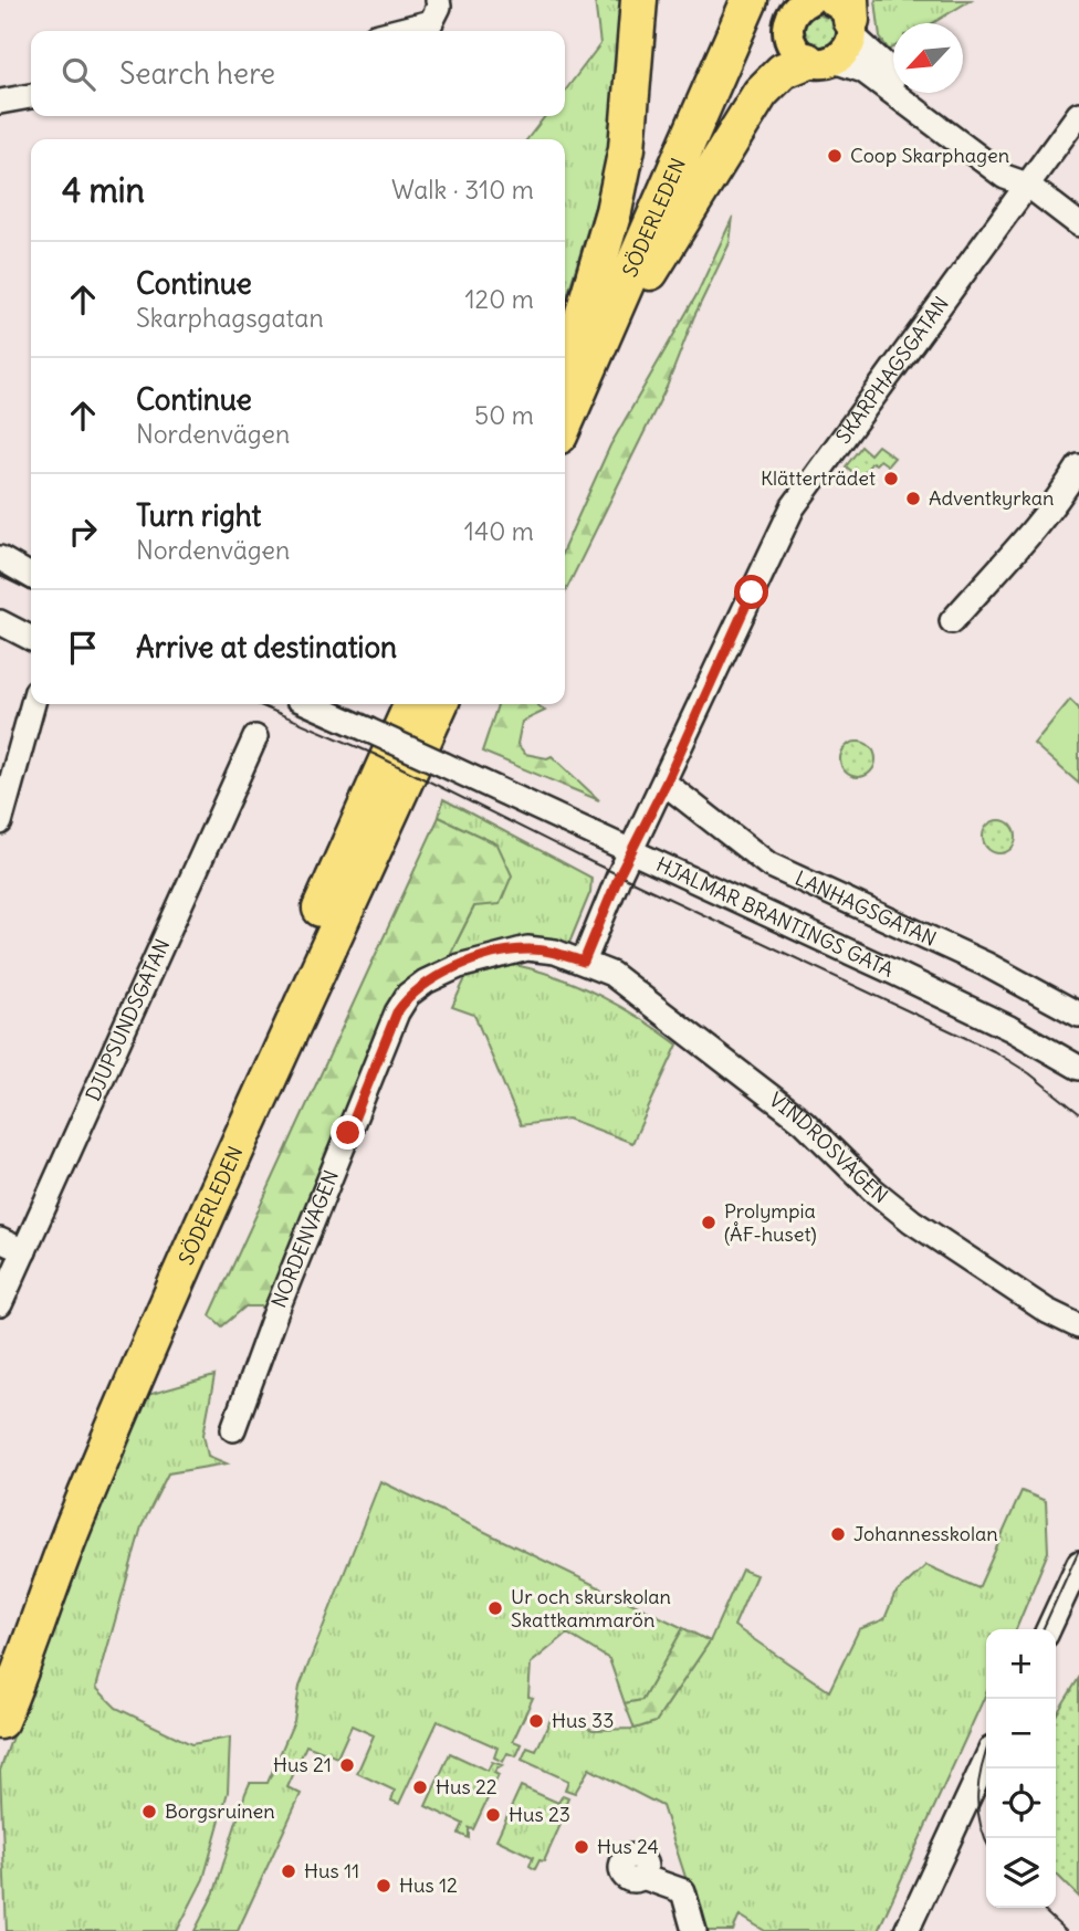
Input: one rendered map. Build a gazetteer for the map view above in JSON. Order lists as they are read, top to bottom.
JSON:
{
  "streets": {
    "highway": ["SÖDERLEDEN"],
    "street": [
      "SKARPHAGSGATAN",
      "LANHAGSGATAN",
      "HJALMAR BRANTINGS GATA",
      "DJUPSUNDSGATAN",
      "VINDROSVÄGEN",
      "NORDENVÄGEN"
    ]
  },
  "crossings": [
    ["SKARPHAGSGATAN", "LANHAGSGATAN"],
    ["SKARPHAGSGATAN", "HJALMAR BRANTINGS GATA"],
    ["VINDROSVÄGEN", "NORDENVÄGEN"]
  ],
  "places": [
    "Coop Skarphagen",
    "Klätterträdet",
    "Adventkyrkan",
    "Prolympia (ÅF-huset)",
    "Johannesskolan",
    "Ur och skurskolan Skattkammarön",
    "Hus 33",
    "Hus 21",
    "Hus 22",
    "Borgsruinen",
    "Hus 23",
    "Hus 24",
    "Hus 11",
    "Hus 12"
  ],
  "north": "bottom left",
  "page": {
    "search": "Search here",
    "heading": ["4 min", "Walk · 310 m"],
    "list": [
      ["Continue", "Skarphagsgatan", "120 m"],
      ["Continue", "Nordenvägen", "50 m"],
      ["Turn right", "Nordenvägen", "140 m"],
      "Arrive at destination"
    ],
    "map_buttons": ["+", "−"]
  }
}
